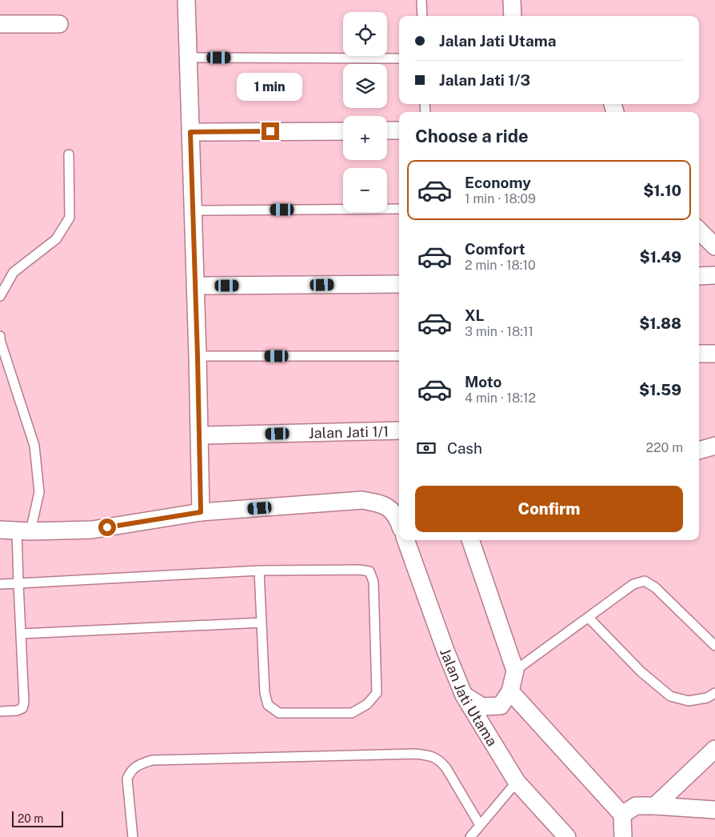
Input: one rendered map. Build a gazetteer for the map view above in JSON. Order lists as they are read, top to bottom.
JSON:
{
  "streets": {
    "street": ["Jalan Jati 1/1", "Jalan Jati Utama"]
  },
  "scale_bar": "20 m",
  "page": {
    "map_buttons": ["+", "−"],
    "banner": ["Jalan Jati Utama", "Jalan Jati 1/3"],
    "bubble": "1 min",
    "heading": "Choose a ride",
    "list": [
      {
        "name": "Economy",
        "note": "1 min · 18:09",
        "value": "$1.10"
      },
      {
        "name": "Comfort",
        "note": "2 min · 18:10",
        "value": "$1.49"
      },
      {
        "name": "XL",
        "note": "3 min · 18:11",
        "value": "$1.88"
      },
      {
        "name": "Moto",
        "note": "4 min · 18:12",
        "value": "$1.59"
      }
    ],
    "pay": ["Cash", "220 m"],
    "buttons": "Confirm",
    "scale": "20 m"
  }
}
